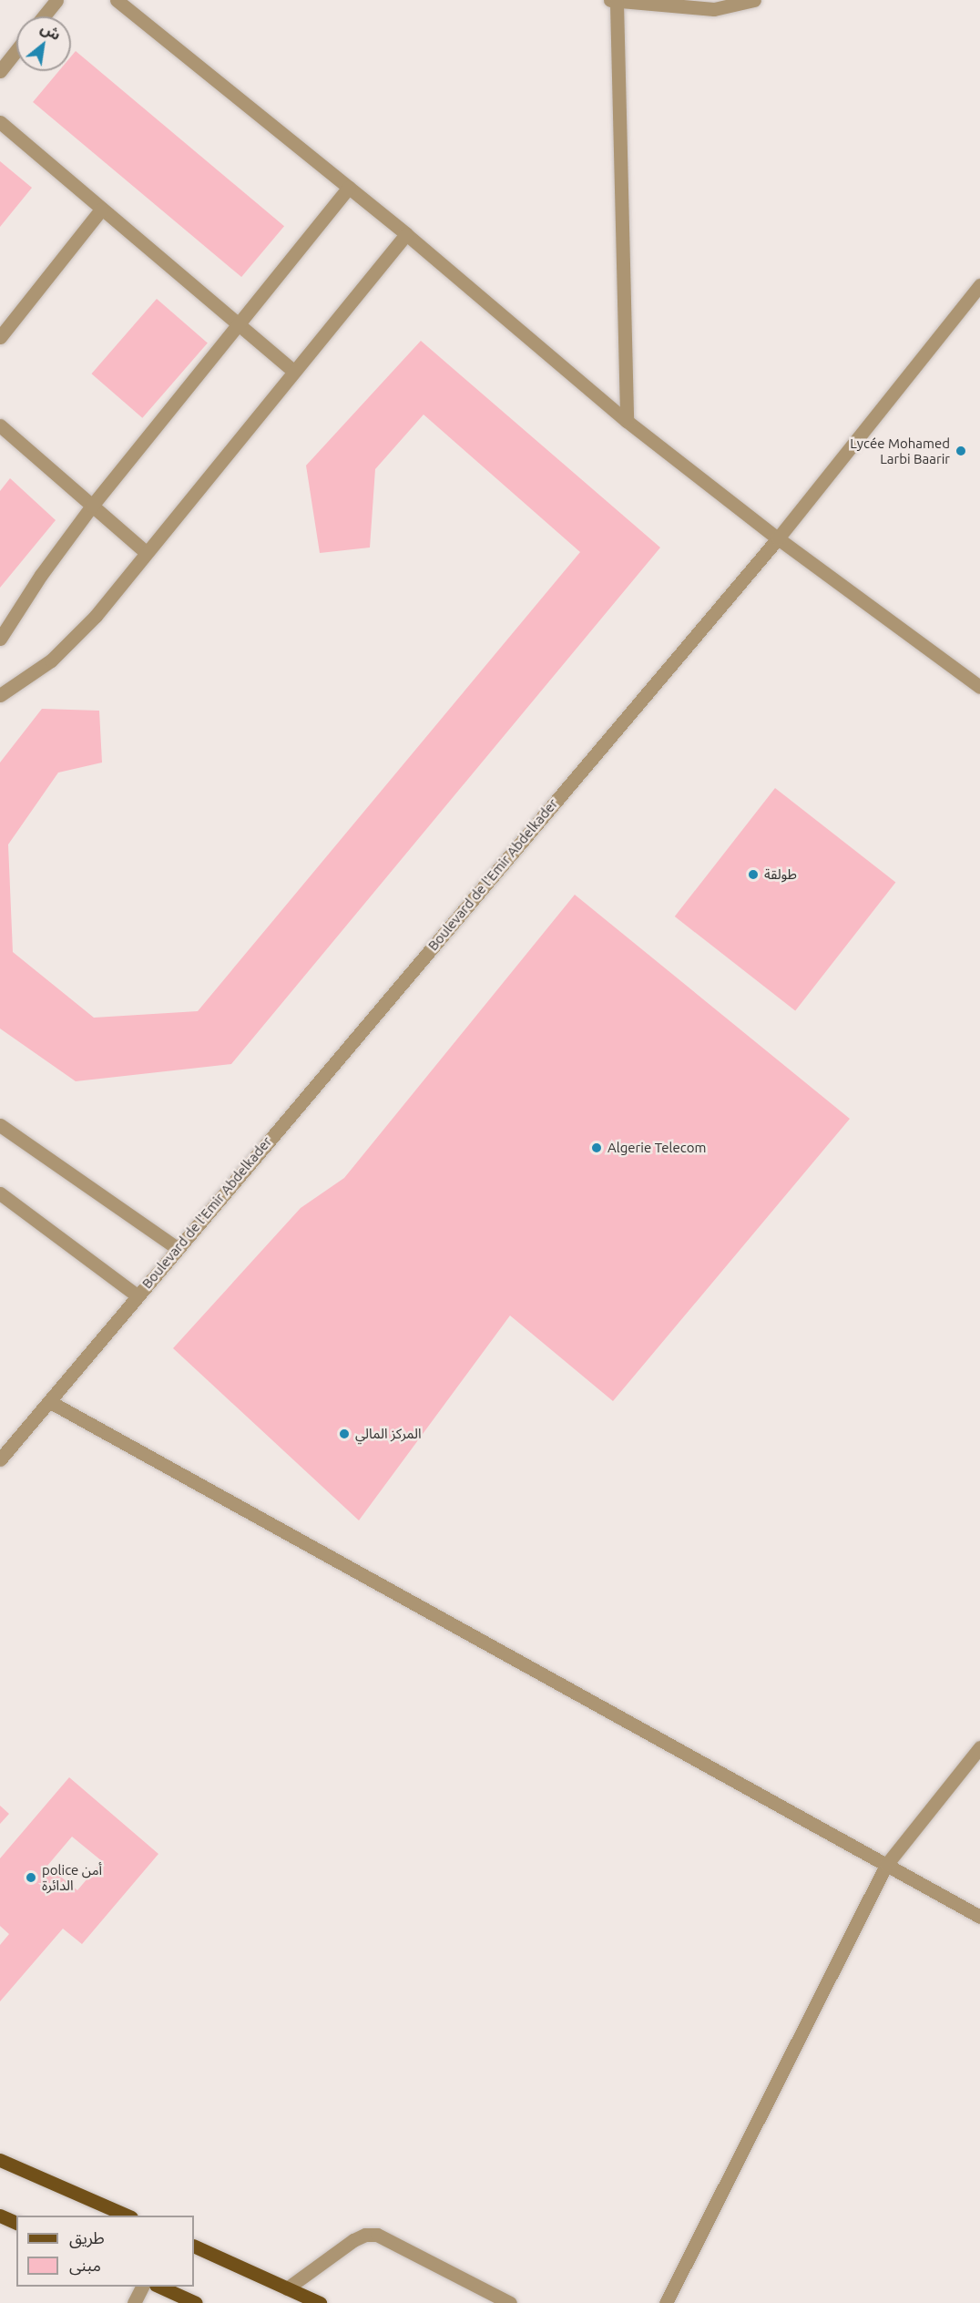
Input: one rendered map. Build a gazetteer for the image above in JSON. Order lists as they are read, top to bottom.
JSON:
{
  "streets": {
    "street": ["Boulevard de l'Emir Abdelkader"]
  },
  "places": [
    "Lycée Mohamed Larbi Baarir",
    "طولقة",
    "Algerie Telecom",
    "المركز المالي",
    "police أمن الدائرة"
  ],
  "legend": ["طريق", "مبنى"],
  "north": "top right"
}
